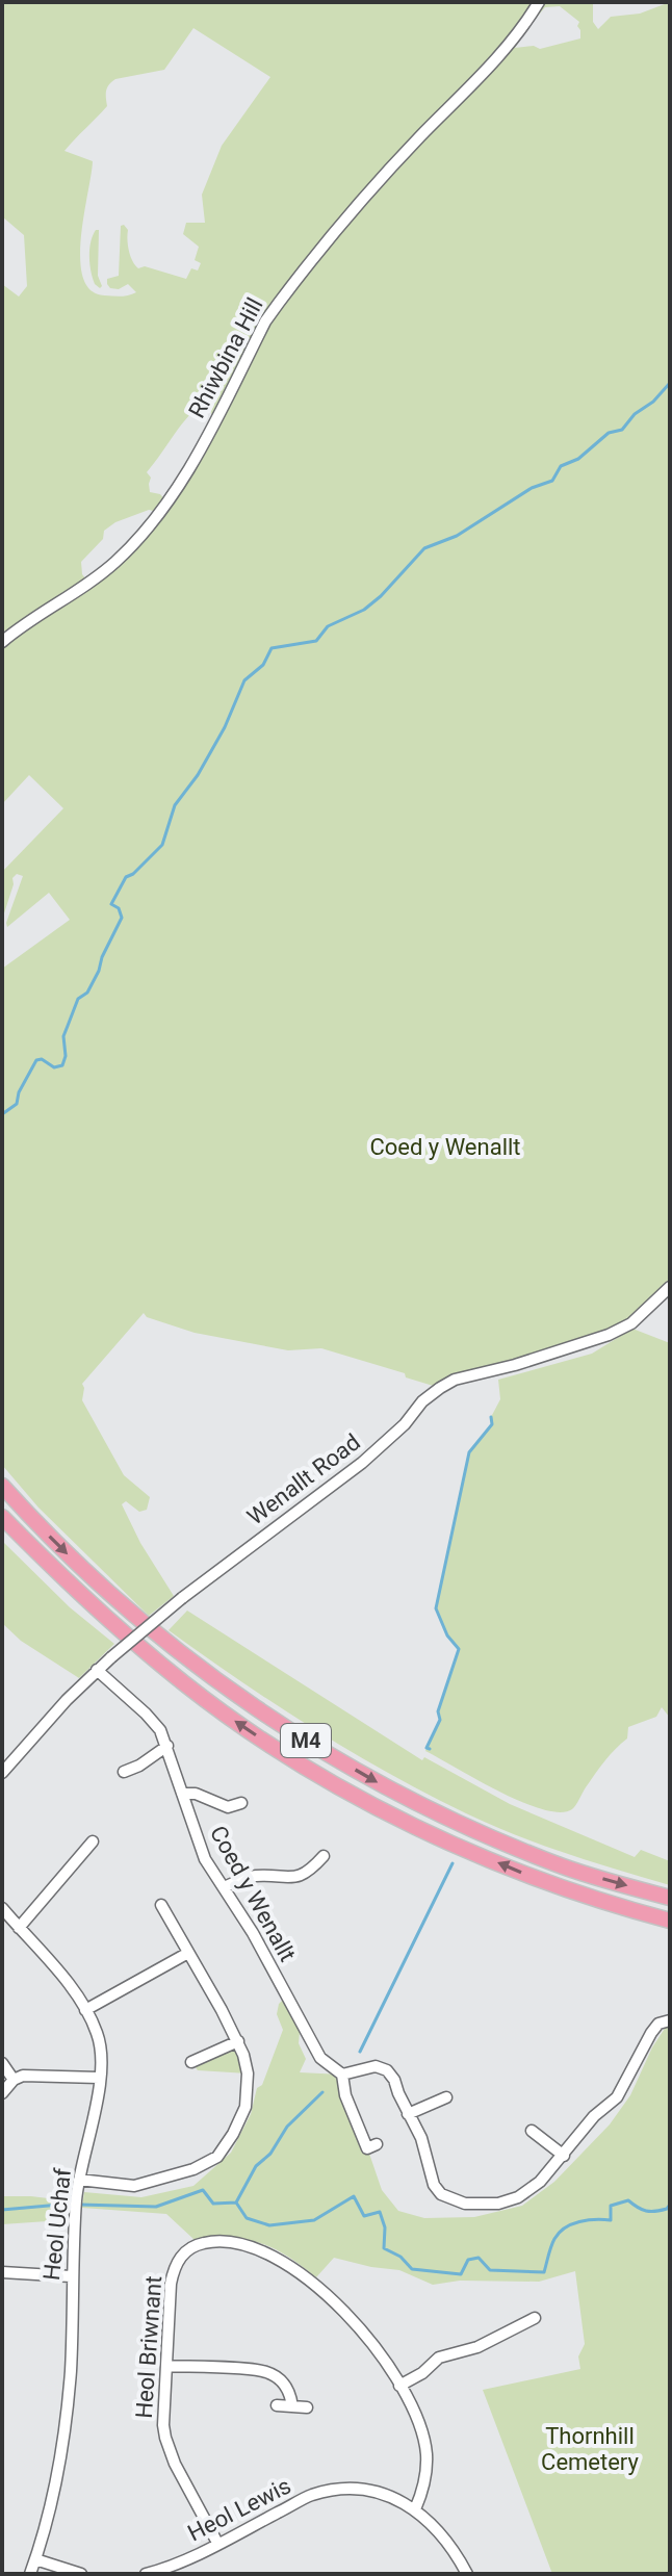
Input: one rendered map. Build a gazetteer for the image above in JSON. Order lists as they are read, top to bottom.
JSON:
{
  "streets": {
    "highway": ["M4"],
    "street": [
      "Rhiwbina Hill",
      "Wenallt Road",
      "Coed y Wenallt",
      "Heol Uchaf",
      "Heol Briwnant",
      "Heol Lewis"
    ]
  },
  "crossings": [
    ["Wenallt Road", "Coed y Wenallt"],
    ["Heol Briwnant", "Heol Lewis"]
  ],
  "parks": ["Coed y Wenallt", "Thornhill Cemetery"]
}
